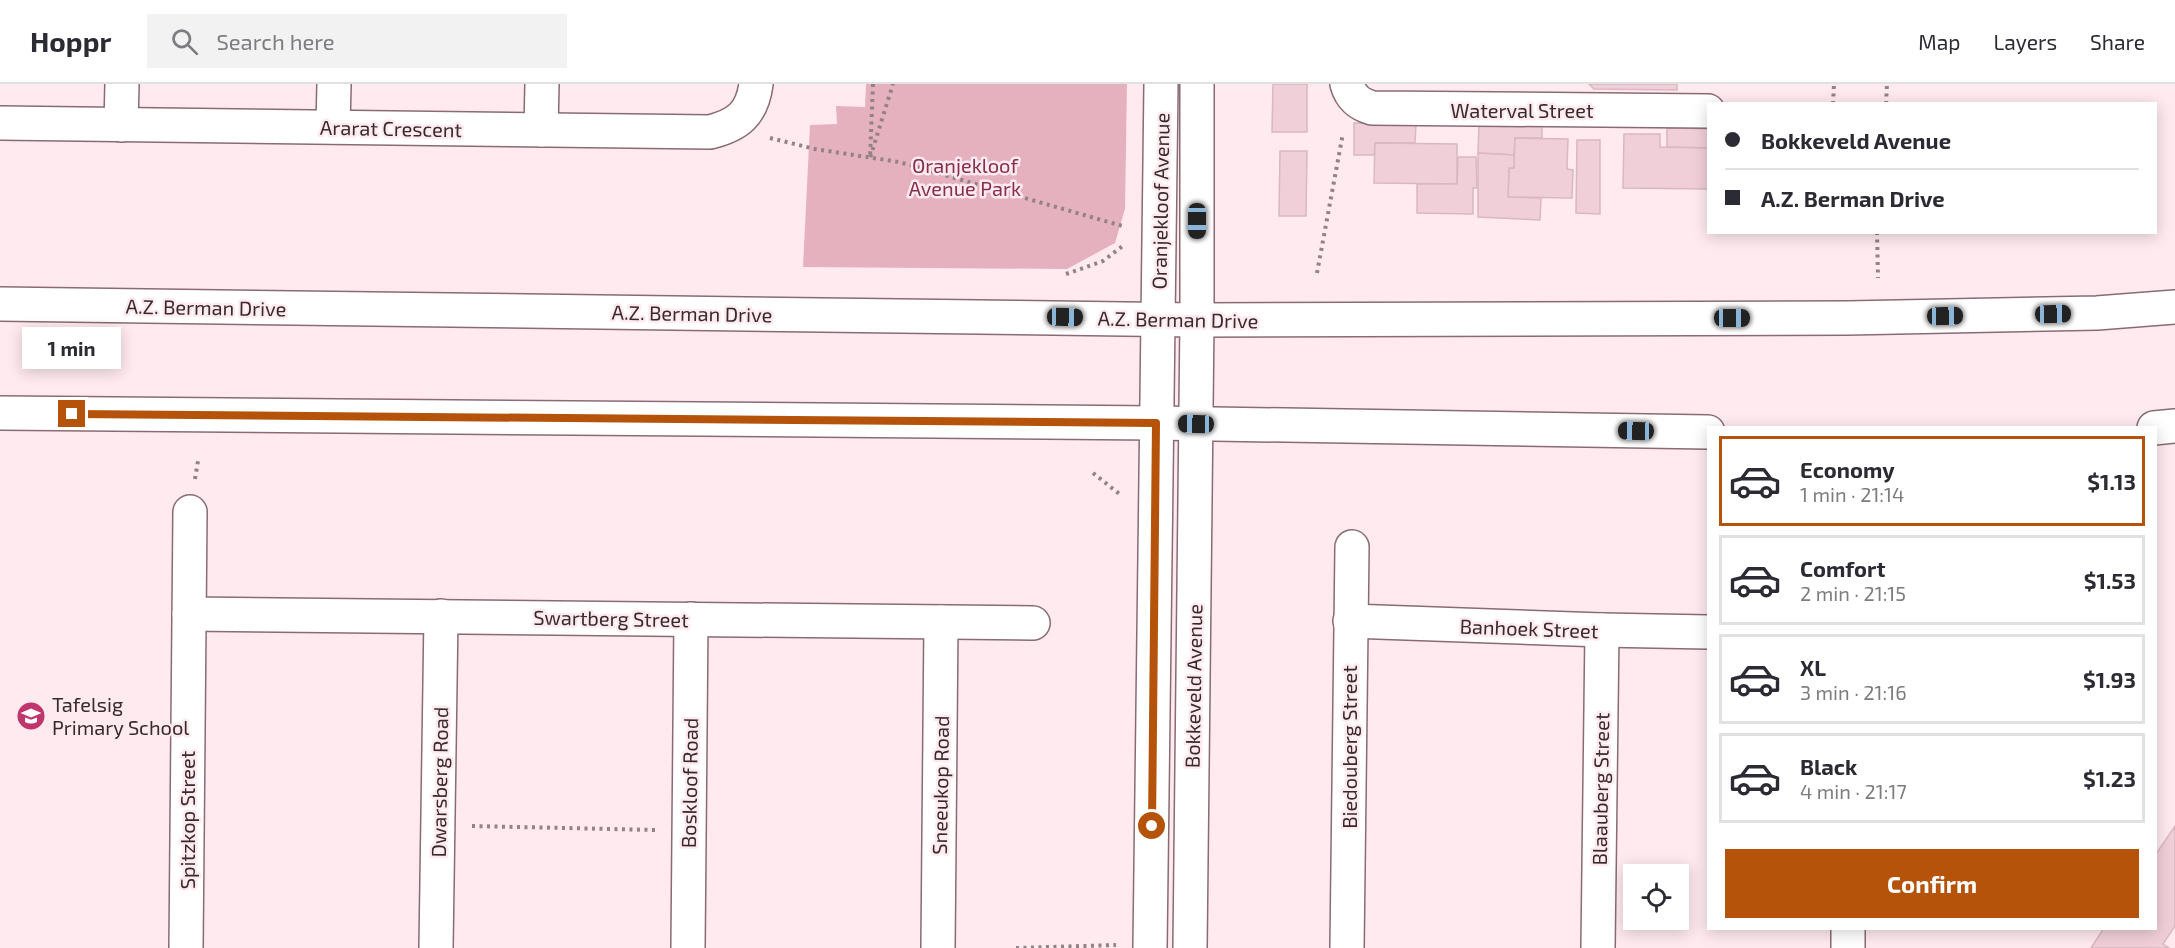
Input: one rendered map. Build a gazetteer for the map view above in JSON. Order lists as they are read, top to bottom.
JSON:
{
  "streets": {
    "street": [
      "Waterval Street",
      "Ararat Crescent",
      "Oranjekloof Avenue",
      "A.Z. Berman Drive",
      "Swartberg Street",
      "Banhoek Street",
      "Bokkeveld Avenue",
      "Biedouberg Street",
      "Dwarsberg Road",
      "Boskloof Road",
      "Sneeukop Road",
      "Blaauberg Street",
      "Spitzkop Street"
    ]
  },
  "crossings": [
    ["Oranjekloof Avenue", "A.Z. Berman Drive"],
    ["Oranjekloof Avenue", "Bokkeveld Avenue"],
    ["Swartberg Street", "Dwarsberg Road"],
    ["Swartberg Street", "Boskloof Road"],
    ["Swartberg Street", "Sneeukop Road"],
    ["Swartberg Street", "Spitzkop Street"],
    ["Banhoek Street", "Biedouberg Street"],
    ["Banhoek Street", "Blaauberg Street"]
  ],
  "parks": ["Oranjekloof Avenue Park"],
  "places": {
    "school or university": ["Tafelsig Primary School"]
  },
  "page": {
    "header": "Hoppr",
    "search": "Search here",
    "nav": ["Map", "Layers", "Share"],
    "banner": ["Bokkeveld Avenue", "A.Z. Berman Drive"],
    "bubble": "1 min",
    "list": [
      {
        "name": "Economy",
        "note": "1 min · 21:14",
        "value": "$1.13"
      },
      {
        "name": "Comfort",
        "note": "2 min · 21:15",
        "value": "$1.53"
      },
      {
        "name": "XL",
        "note": "3 min · 21:16",
        "value": "$1.93"
      },
      {
        "name": "Black",
        "note": "4 min · 21:17",
        "value": "$1.23"
      }
    ],
    "buttons": "Confirm"
  }
}
